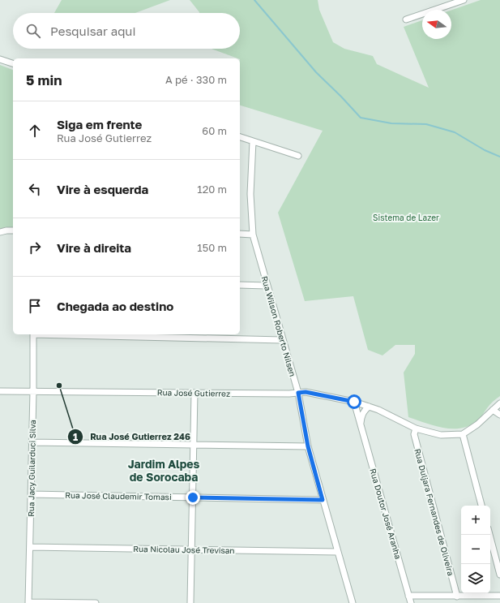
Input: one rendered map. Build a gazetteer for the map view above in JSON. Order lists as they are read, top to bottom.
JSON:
{
  "streets": {
    "street": [
      "Rua Wilson Roberto Nilsen",
      "Rua José Gutierrez",
      "Rua Jacy Guilarduci Silva",
      "Rua José Claudemir Tomasi",
      "Rua Duljara Fernandes de Oliveira",
      "Rua Doutor José Aranha",
      "Rua Nicolau José Trevisan"
    ]
  },
  "crossings": [
    ["Rua Wilson Roberto Nilsen", "Rua José Gutierrez"],
    ["Rua Wilson Roberto Nilsen", "Rua José Claudemir Tomasi"],
    ["Rua Wilson Roberto Nilsen", "Rua Nicolau José Trevisan"],
    ["Rua José Gutierrez", "Rua Jacy Guilarduci Silva"],
    ["Rua José Gutierrez", "Rua Duljara Fernandes de Oliveira"],
    ["Rua José Gutierrez", "Rua Doutor José Aranha"],
    ["Rua Jacy Guilarduci Silva", "Rua José Claudemir Tomasi"],
    ["Rua Jacy Guilarduci Silva", "Rua Nicolau José Trevisan"]
  ],
  "districts": ["Jardim Alpes de Sorocaba"],
  "parks": ["Sistema de Lazer"],
  "places": ["Rua José Gutierrez 246"],
  "north": "left",
  "page": {
    "search": "Pesquisar aqui",
    "heading": ["5 min", "A pé · 330 m"],
    "list": [
      ["Siga em frente", "Rua José Gutierrez", "60 m"],
      ["Vire à esquerda", "120 m"],
      ["Vire à direita", "150 m"],
      "Chegada ao destino"
    ],
    "map_buttons": ["+", "−"]
  }
}
